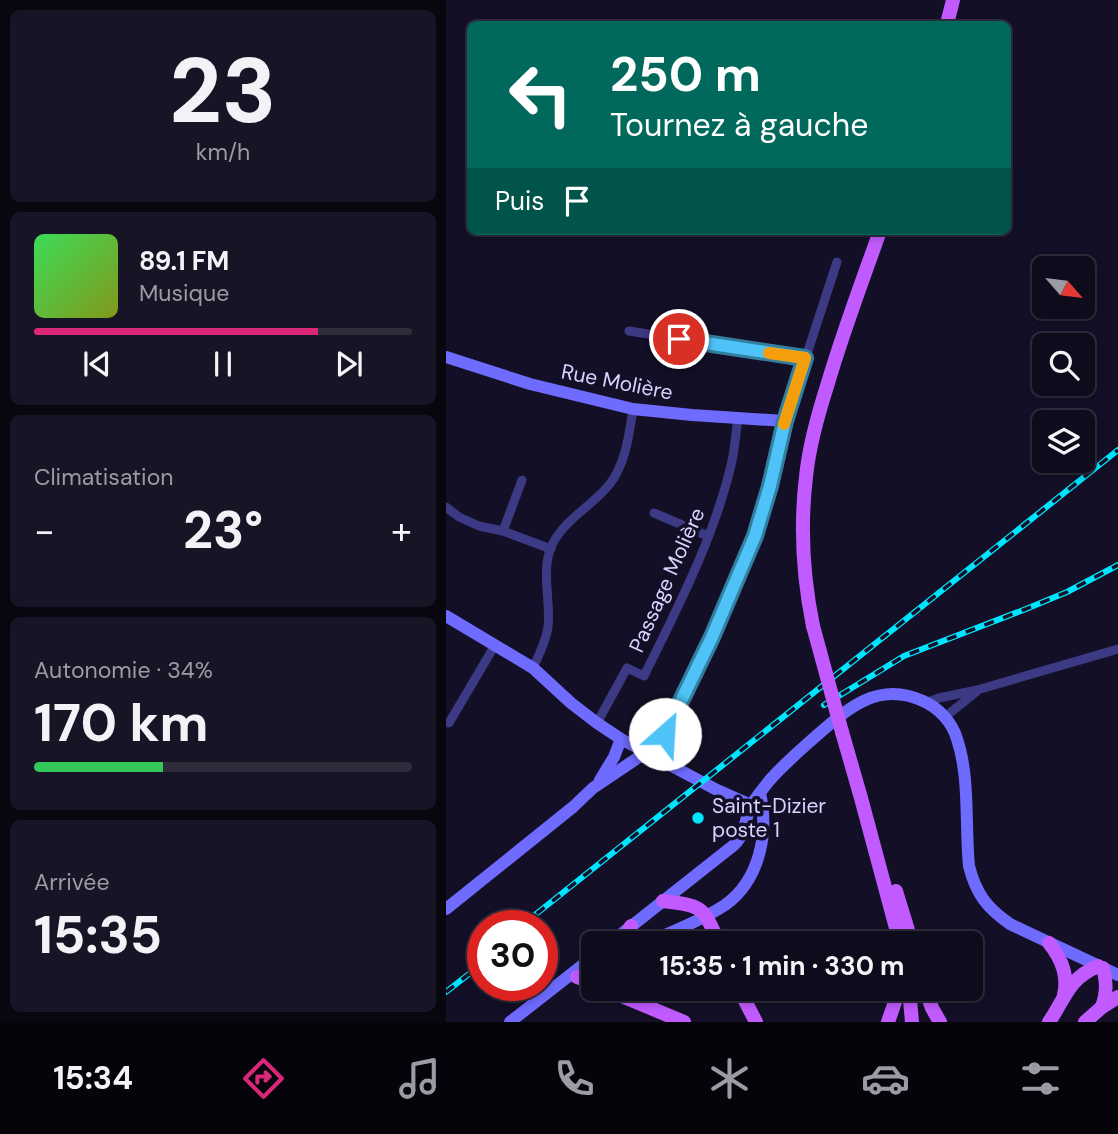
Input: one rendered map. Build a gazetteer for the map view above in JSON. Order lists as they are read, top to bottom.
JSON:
{
  "streets": {
    "main road": ["Rue Molière"],
    "street": ["Passage Molière"]
  },
  "crossings": [
    ["Rue Molière", "Passage Molière"]
  ],
  "places": ["Saint-Dizier poste 1"],
  "north": "bottom right",
  "page": {
    "tile": [
      ["23", "km/h"],
      "Climatisation",
      ["Autonomie · 34%", "170 km"],
      ["Arrivée", "15:35"]
    ],
    "turn": ["250 m", "Tournez à gauche"],
    "then": "Puis",
    "song": ["89.1 FM", "Musique"],
    "heat": ["−", "23°", "+"],
    "limit": "30",
    "trip": "15:35 · 1 min · 330 m",
    "tabs": "15:34"
  }
}
